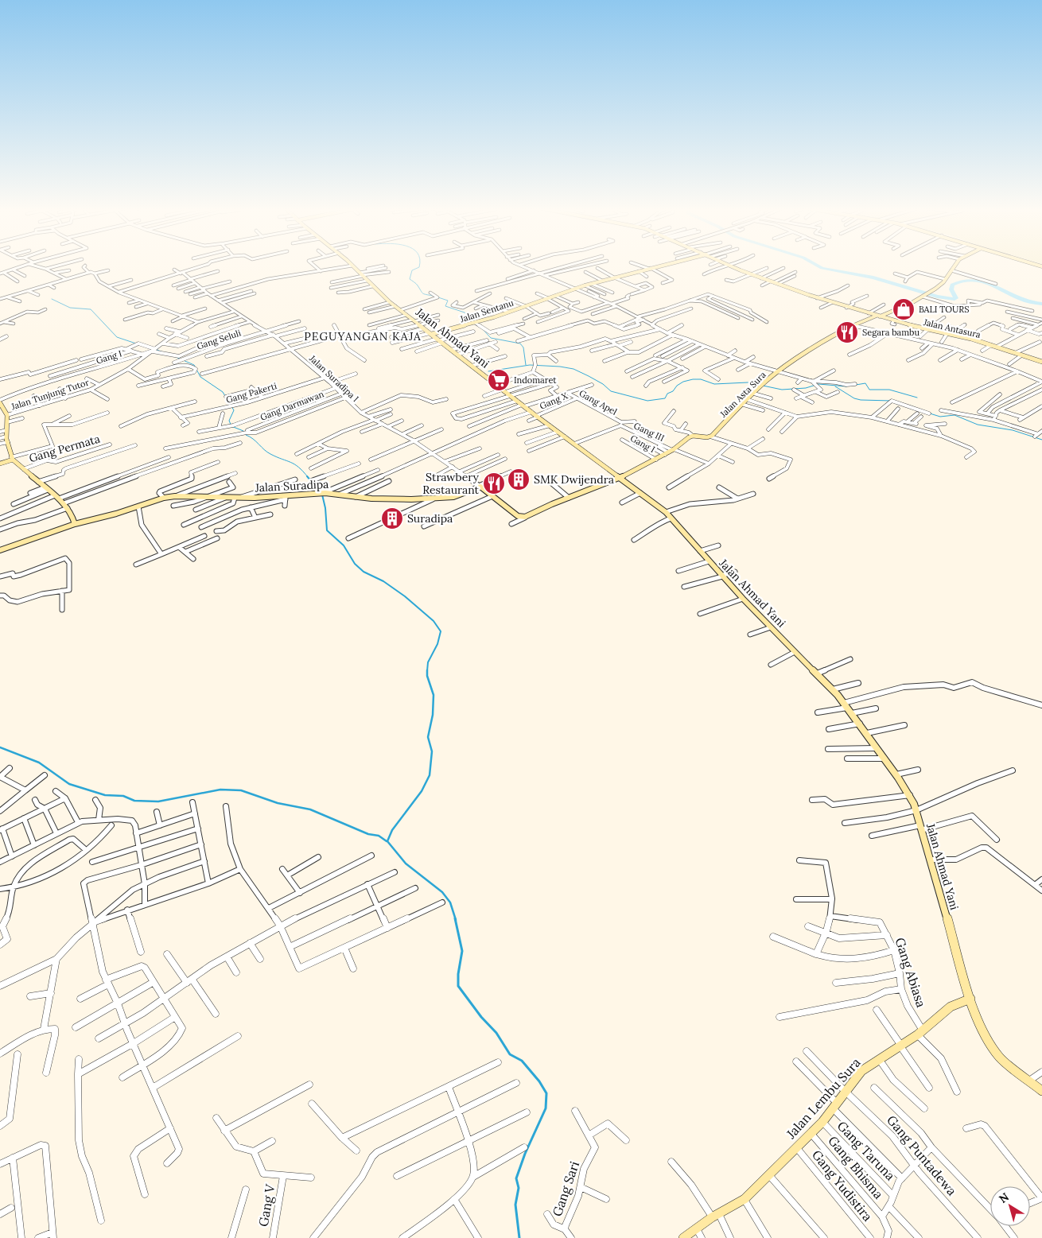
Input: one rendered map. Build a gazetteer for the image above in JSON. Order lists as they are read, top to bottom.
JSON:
{
  "streets": {
    "street": [
      "Jalan Sentanu",
      "Jalan Antasura",
      "Jalan Ahmad Yani",
      "Gang Seluli",
      "Gang I",
      "Jalan Suradipa I",
      "Gang Pakerti",
      "Jalan Tunjung Tutor",
      "Jalan Asta Sura",
      "Gang X",
      "Gang Apel",
      "Gang Darmawan",
      "Gang III",
      "Gang Permata",
      "Jalan Suradipa",
      "Gang Abiasa",
      "Jalan Lembu Sura",
      "Gang Taruna",
      "Gang Puntadewa",
      "Gang Bhisma",
      "Gang Yudistira",
      "Gang Sari",
      "Gang V"
    ]
  },
  "crossings": [
    ["Jalan Sentanu", "Jalan Ahmad Yani"],
    ["Jalan Antasura", "Jalan Asta Sura"],
    ["Jalan Ahmad Yani", "Gang X"],
    ["Jalan Ahmad Yani", "Gang Apel"],
    ["Jalan Ahmad Yani", "Jalan Lembu Sura"],
    ["Gang Seluli", "Jalan Suradipa I"],
    ["Gang I", "Jalan Tunjung Tutor"],
    ["Jalan Suradipa I", "Gang Pakerti"],
    ["Jalan Suradipa I", "Jalan Tunjung Tutor"],
    ["Jalan Suradipa I", "Gang Darmawan"],
    ["Jalan Suradipa I", "Jalan Suradipa"],
    ["Gang X", "Gang Apel"],
    ["Gang Apel", "Gang III"],
    ["Gang Abiasa", "Jalan Lembu Sura"],
    ["Jalan Lembu Sura", "Gang Taruna"],
    ["Jalan Lembu Sura", "Gang Puntadewa"],
    ["Jalan Lembu Sura", "Gang Bhisma"],
    ["Jalan Lembu Sura", "Gang Yudistira"]
  ],
  "districts": ["PEGUYANGAN KAJA"],
  "places": {
    "shop": ["BALI TOURS"],
    "restaurant": ["Segara bambu", "Strawbery Restaurant"],
    "supermarket": ["Indomaret"],
    "building": ["SMK Dwijendra", "Suradipa"]
  },
  "north": "top left"
}
